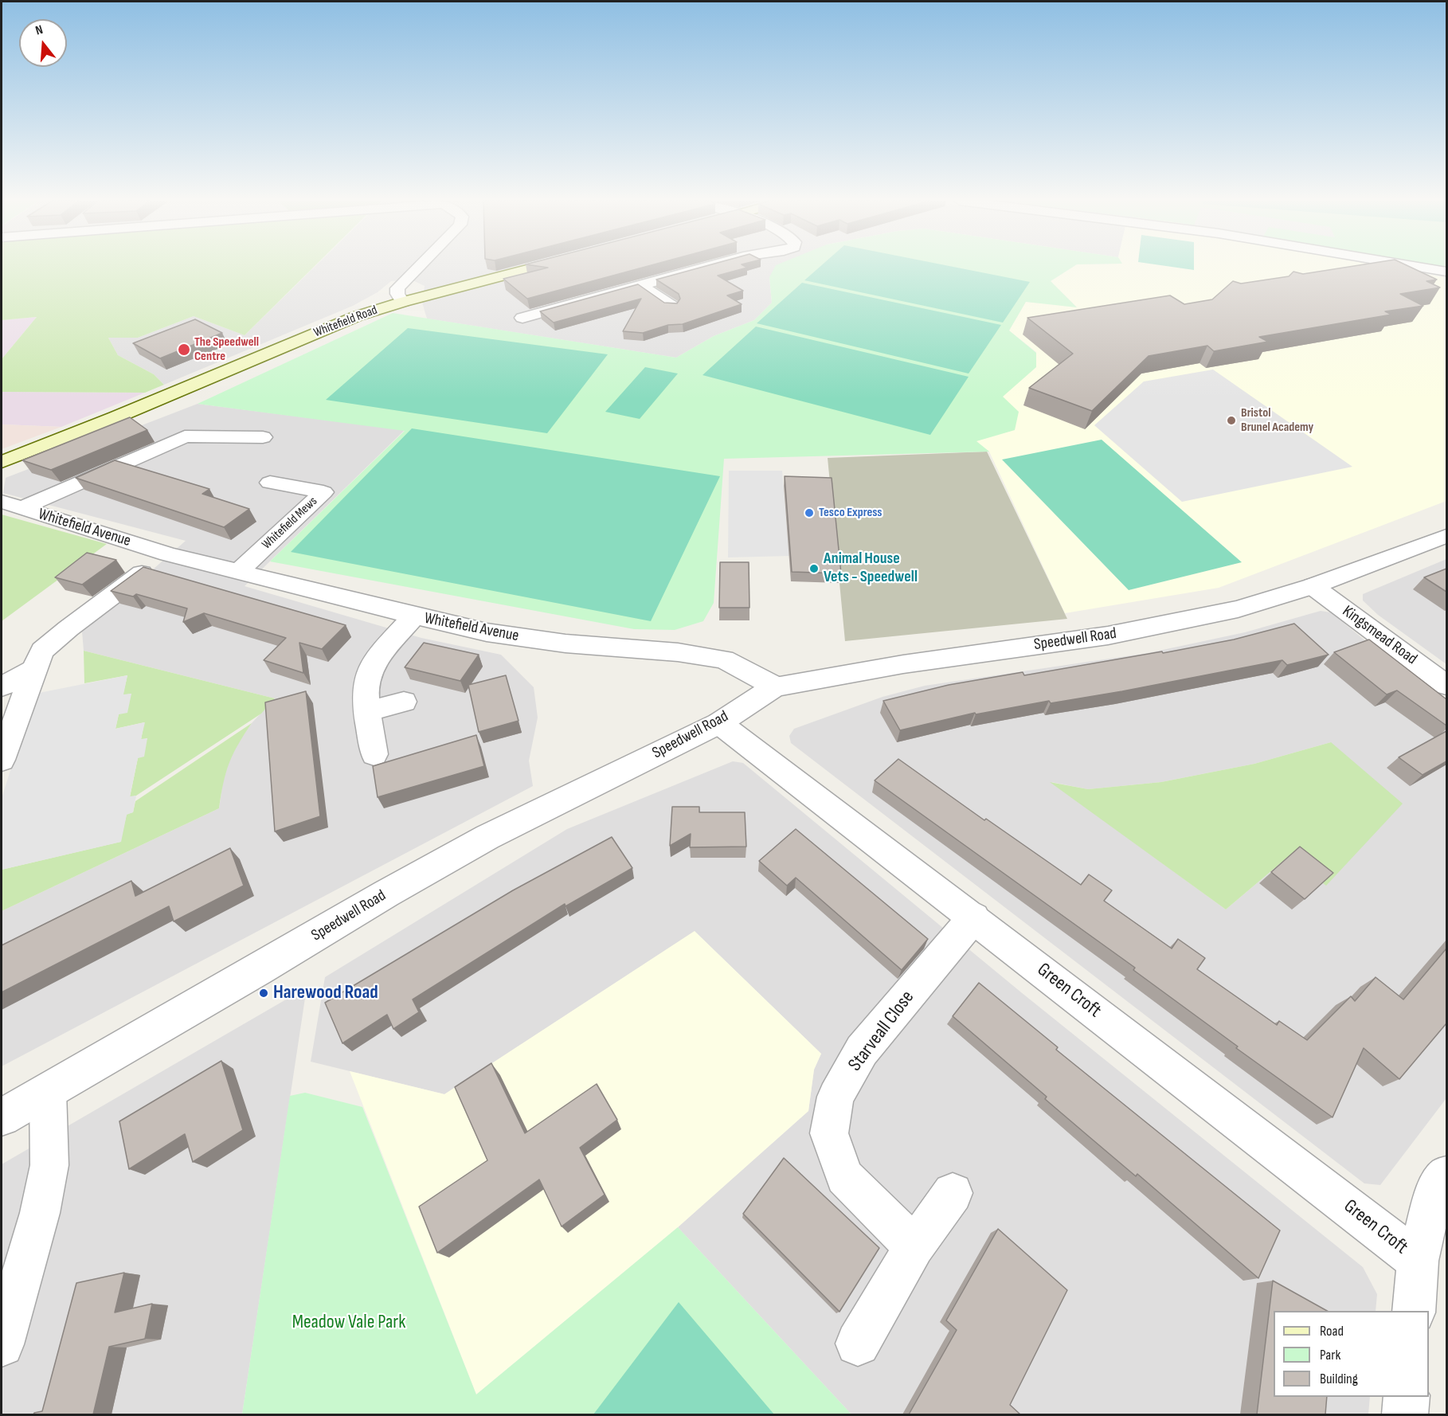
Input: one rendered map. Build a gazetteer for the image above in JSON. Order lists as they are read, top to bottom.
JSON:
{
  "streets": {
    "main road": ["Whitefield Road"],
    "street": [
      "Whitefield Mews",
      "Whitefield Avenue",
      "Kingsmead Road",
      "Speedwell Road",
      "Green Croft",
      "Starveall Close"
    ]
  },
  "crossings": [
    ["Whitefield Mews", "Whitefield Avenue"],
    ["Whitefield Avenue", "Speedwell Road"],
    ["Kingsmead Road", "Speedwell Road"],
    ["Speedwell Road", "Green Croft"],
    ["Green Croft", "Starveall Close"]
  ],
  "parks": ["Meadow Vale Park"],
  "places": [
    "The Speedwell Centre",
    "Bristol Brunel Academy",
    "Tesco Express",
    "Animal House Vets - Speedwell",
    "Harewood Road"
  ],
  "legend": ["Road", "Park", "Building"],
  "north": "top"
}
